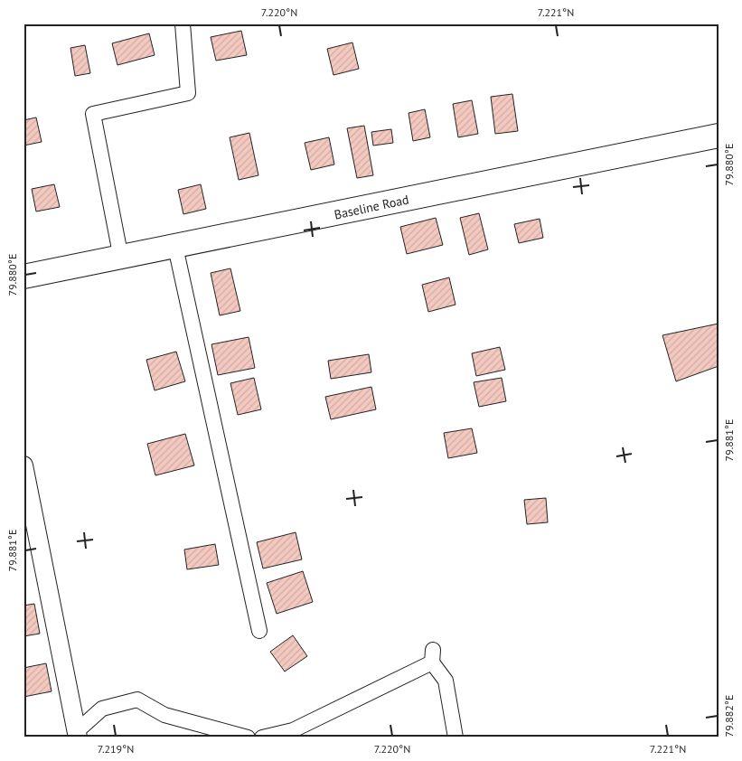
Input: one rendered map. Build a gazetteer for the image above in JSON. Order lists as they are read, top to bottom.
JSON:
{
  "streets": {
    "main road": ["Baseline Road"]
  },
  "coordinates": [
    "7.220°N",
    "7.221°N",
    "79.880°E",
    "79.881°E",
    "79.882°E",
    "7.219°N"
  ]
}
